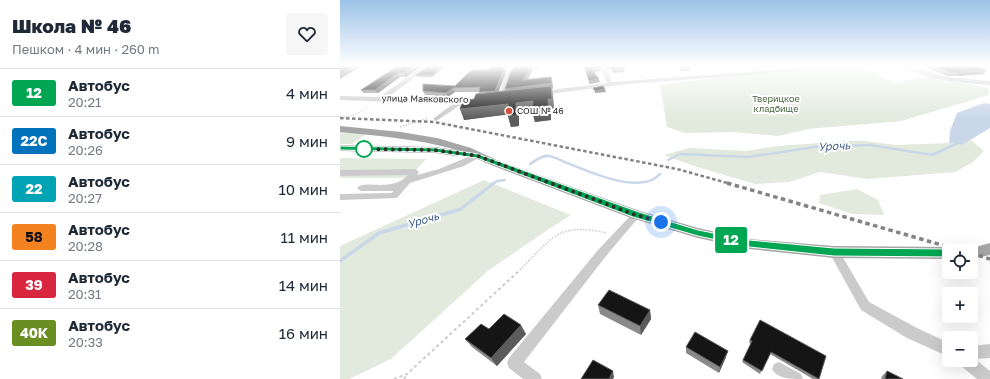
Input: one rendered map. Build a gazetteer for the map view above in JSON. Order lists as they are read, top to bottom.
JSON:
{
  "streets": {
    "street": ["улица Маяковского"]
  },
  "water": ["Урочь"],
  "parks": ["Тверицкое кладбище"],
  "places": ["СОШ № 46"],
  "lines": ["bus line 12"],
  "page": {
    "heading": ["Школа № 46", "Пешком · 4 мин · 260 m"],
    "on_map": "12",
    "list": [
      {
        "mark": "12",
        "name": "Автобус",
        "note": "20:21",
        "value": "4 мин"
      },
      {
        "mark": "22С",
        "name": "Автобус",
        "note": "20:26",
        "value": "9 мин"
      },
      {
        "mark": "22",
        "name": "Автобус",
        "note": "20:27",
        "value": "10 мин"
      },
      {
        "mark": "58",
        "name": "Автобус",
        "note": "20:28",
        "value": "11 мин"
      },
      {
        "mark": "39",
        "name": "Автобус",
        "note": "20:31",
        "value": "14 мин"
      },
      {
        "mark": "40К",
        "name": "Автобус",
        "note": "20:33",
        "value": "16 мин"
      }
    ],
    "map_buttons": ["+", "−"]
  }
}
